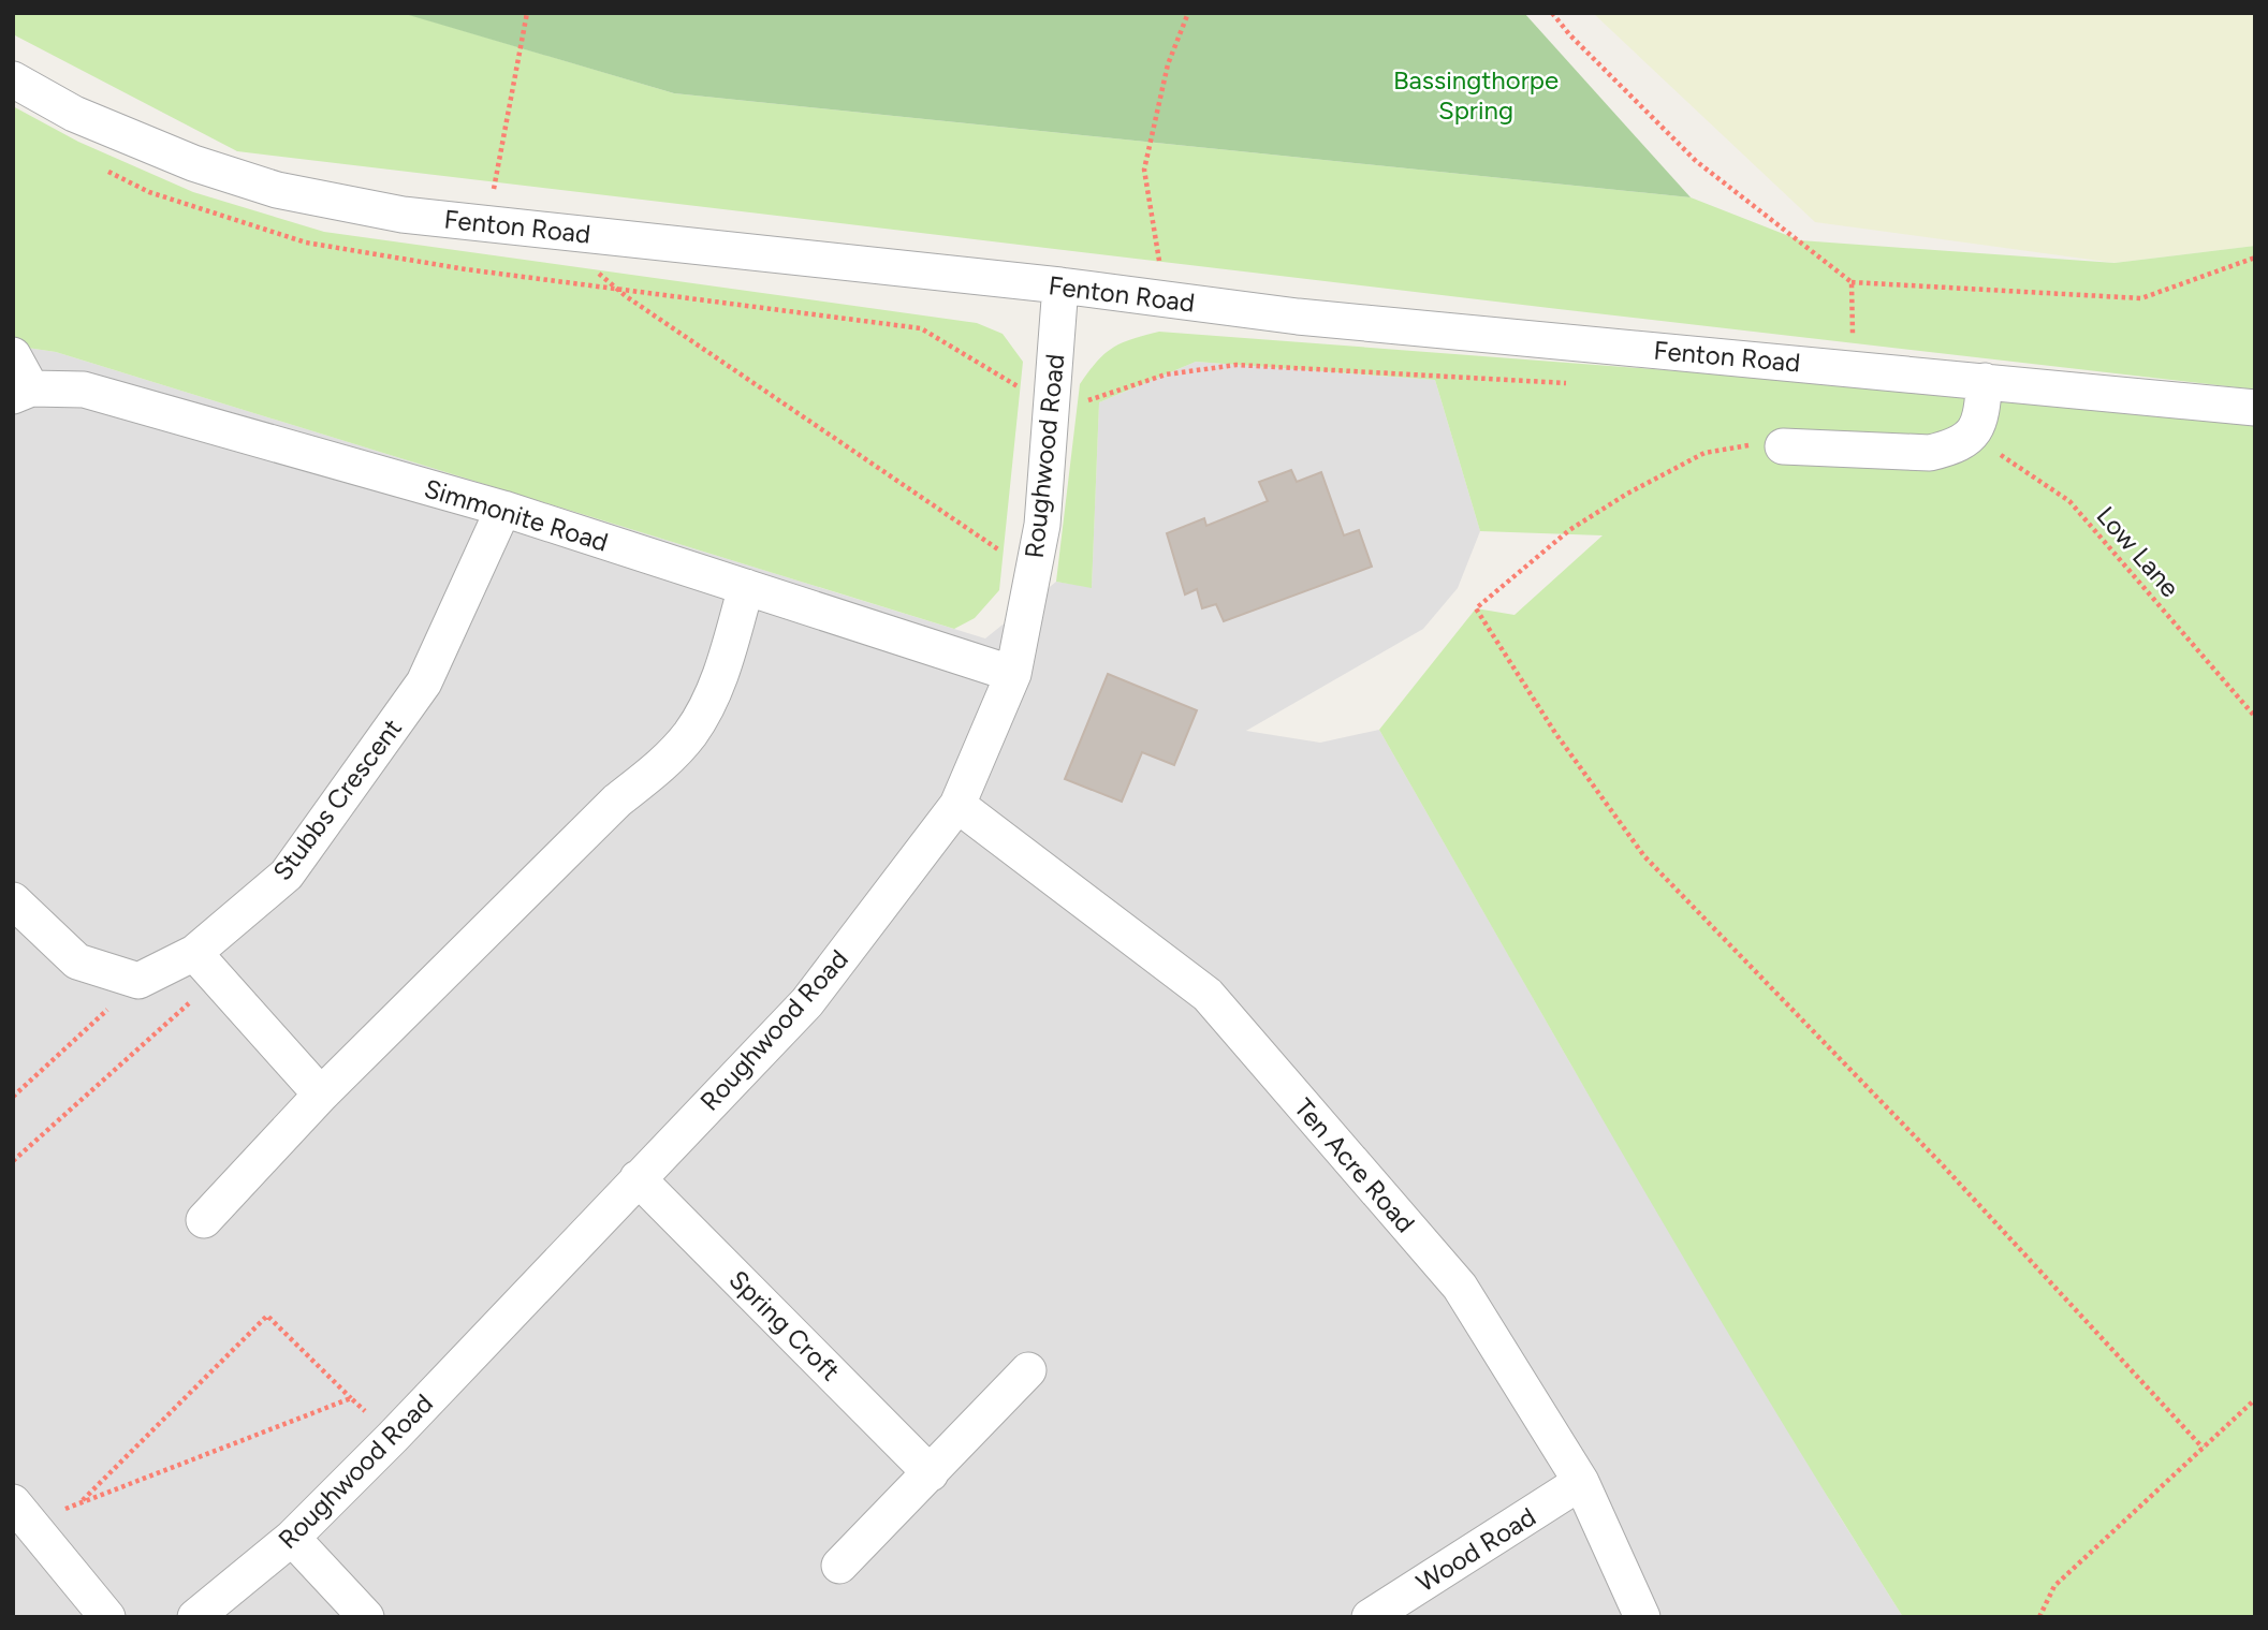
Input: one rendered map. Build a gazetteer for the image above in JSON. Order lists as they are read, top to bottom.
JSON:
{
  "streets": {
    "street": [
      "Fenton Road",
      "Roughwood Road",
      "Simmonite Road",
      "Stubbs Crescent",
      "Ten Acre Road",
      "Spring Croft",
      "Wood Road"
    ],
    "path": ["Low Lane"]
  },
  "crossings": [
    ["Fenton Road", "Roughwood Road"],
    ["Roughwood Road", "Simmonite Road"],
    ["Roughwood Road", "Ten Acre Road"],
    ["Roughwood Road", "Spring Croft"],
    ["Simmonite Road", "Stubbs Crescent"],
    ["Ten Acre Road", "Wood Road"]
  ],
  "parks": ["Bassingthorpe Spring"]
}
